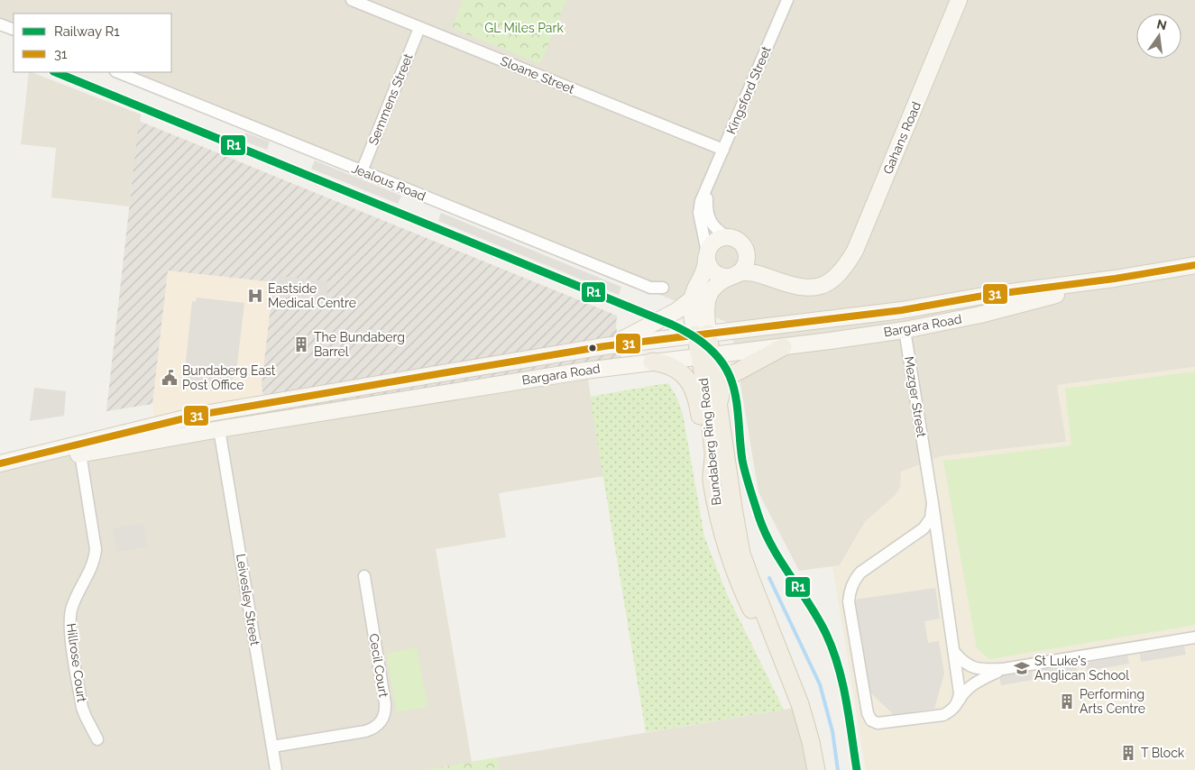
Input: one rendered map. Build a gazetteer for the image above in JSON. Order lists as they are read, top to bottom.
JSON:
{
  "streets": {
    "main road": ["Gahans Road", "Bargara Road", "Bundaberg Ring Road"],
    "street": [
      "Sloane Street",
      "Kingsford Street",
      "Semmens Street",
      "Jealous Road",
      "Mezger Street",
      "Leivesley Street",
      "Hillrose Court",
      "Cecil Court"
    ]
  },
  "crossings": [
    ["Sloane Street", "Kingsford Street"],
    ["Sloane Street", "Semmens Street"],
    ["Kingsford Street", "Gahans Road"],
    ["Semmens Street", "Jealous Road"],
    ["Bargara Road", "Mezger Street"],
    ["Bargara Road", "Bundaberg Ring Road"],
    ["Bargara Road", "Leivesley Street"],
    ["Bargara Road", "Hillrose Court"],
    ["Leivesley Street", "Cecil Court"]
  ],
  "parks": ["GL Miles Park"],
  "places": {
    "hospital": ["Eastside Medical Centre"],
    "building": ["The Bundaberg Barrel", "Performing Arts Centre", "T Block"],
    "public building": ["Bundaberg East Post Office"],
    "school or university": ["St Luke's Anglican School"]
  },
  "lines": ["rail line R1", "transit line 31"],
  "legend": ["Railway R1", "31"],
  "north": "top"
}
